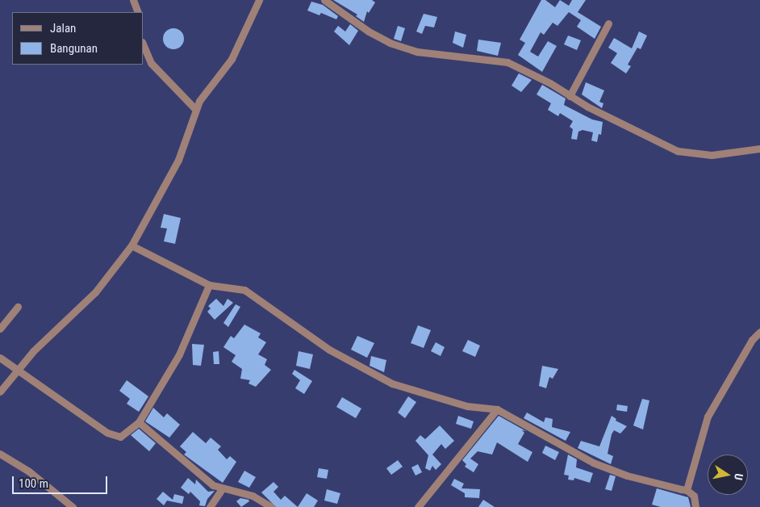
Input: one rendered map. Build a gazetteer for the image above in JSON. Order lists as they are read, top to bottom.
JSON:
{
  "legend": ["Jalan", "Bangunan"],
  "scale_bar": "100 m",
  "north": "right"
}
